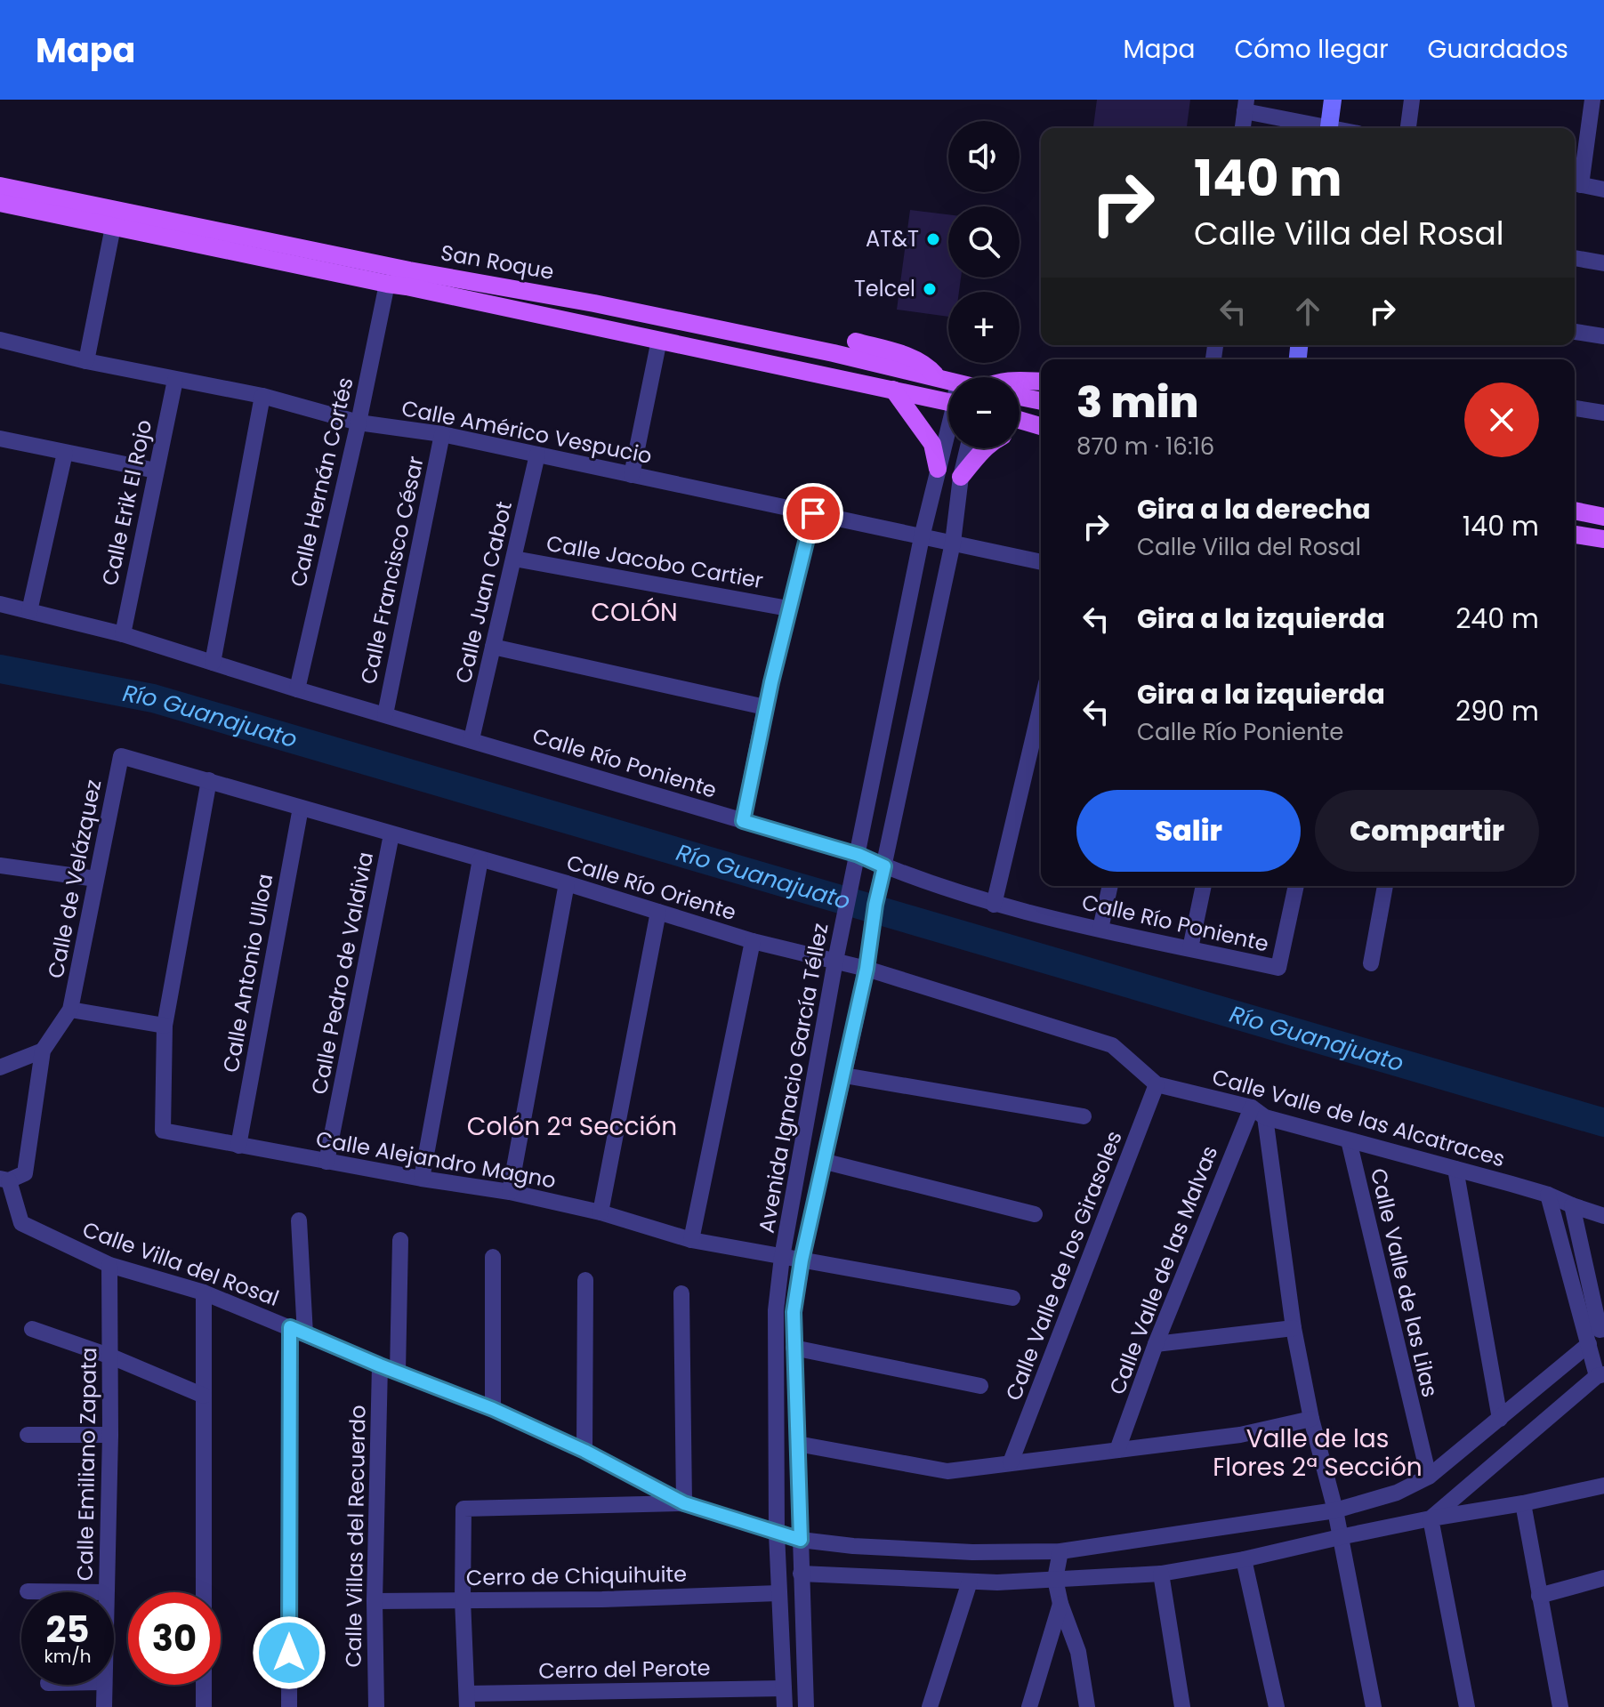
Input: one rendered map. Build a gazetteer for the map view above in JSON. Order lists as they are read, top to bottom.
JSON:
{
  "streets": {
    "main road": ["San Roque"],
    "street": [
      "Calle Américo Vespucio",
      "Calle Hernán Cortés",
      "Calle Erik El Rojo",
      "Calle Jacobo Cartier",
      "Calle Francisco César",
      "Calle Juan Cabot",
      "Calle Río Poniente",
      "Calle de Velázquez",
      "Calle Río Oriente",
      "Calle Antonio Ulloa",
      "Calle Pedro de Valdivia",
      "Avenida Ignacio García Téllez",
      "Calle Valle de las Alcatraces",
      "Calle Alejandro Magno",
      "Calle Villa del Rosal",
      "Calle Valle de los Girasoles",
      "Calle Valle de las Malvas",
      "Calle Valle de las Lilas",
      "Calle Emiliano Zapata",
      "Calle Villas del Recuerdo",
      "Cerro de Chiquihuite",
      "Cerro del Perote"
    ]
  },
  "crossings": [
    ["San Roque", "Calle Hernán Cortés"],
    ["Calle Américo Vespucio", "Calle Hernán Cortés"],
    ["Calle Américo Vespucio", "Calle Erik El Rojo"],
    ["Calle Américo Vespucio", "Calle Francisco César"],
    ["Calle Américo Vespucio", "Calle Juan Cabot"],
    ["Calle Américo Vespucio", "Avenida Ignacio García Téllez"],
    ["Calle Hernán Cortés", "Calle Río Poniente"],
    ["Calle Erik El Rojo", "Calle Río Poniente"],
    ["Calle Jacobo Cartier", "Calle Juan Cabot"],
    ["Calle Francisco César", "Calle Río Poniente"],
    ["Calle Juan Cabot", "Calle Río Poniente"],
    ["Calle Río Poniente", "Avenida Ignacio García Téllez"],
    ["Calle de Velázquez", "Calle Río Oriente"],
    ["Calle Río Oriente", "Calle Antonio Ulloa"],
    ["Calle Río Oriente", "Calle Pedro de Valdivia"],
    ["Calle Río Oriente", "Avenida Ignacio García Téllez"],
    ["Calle Río Oriente", "Calle Valle de las Alcatraces"],
    ["Calle Río Oriente", "Calle Alejandro Magno"],
    ["Calle Río Oriente", "Calle Valle de los Girasoles"],
    ["Calle Antonio Ulloa", "Calle Alejandro Magno"],
    ["Calle Pedro de Valdivia", "Calle Alejandro Magno"],
    ["Avenida Ignacio García Téllez", "Calle Alejandro Magno"],
    ["Avenida Ignacio García Téllez", "Calle Villa del Rosal"],
    ["Avenida Ignacio García Téllez", "Cerro de Chiquihuite"],
    ["Avenida Ignacio García Téllez", "Cerro del Perote"],
    ["Calle Valle de las Alcatraces", "Calle Valle de los Girasoles"],
    ["Calle Valle de las Alcatraces", "Calle Valle de las Malvas"],
    ["Calle Valle de las Alcatraces", "Calle Valle de las Lilas"],
    ["Calle Villa del Rosal", "Calle Valle de las Lilas"],
    ["Calle Villa del Rosal", "Calle Emiliano Zapata"],
    ["Calle Villa del Rosal", "Calle Villas del Recuerdo"],
    ["Calle Villas del Recuerdo", "Cerro de Chiquihuite"]
  ],
  "districts": ["COLÓN", "Colón 2ª Sección", "Valle de las Flores 2ª Sección"],
  "water": ["Río Guanajuato"],
  "places": ["AT&T", "Telcel"],
  "page": {
    "header": "Mapa",
    "nav": ["Mapa", "Cómo llegar", "Guardados"],
    "map_buttons": ["+", "−"],
    "turn": ["140 m", "Calle Villa del Rosal"],
    "heading": ["3 min", "870 m · 16:16"],
    "list": [
      {
        "name": "Gira a la derecha",
        "note": "Calle Villa del Rosal",
        "value": "140 m"
      },
      {
        "name": "Gira a la izquierda",
        "value": "240 m"
      },
      {
        "name": "Gira a la izquierda",
        "note": "Calle Río Poniente",
        "value": "290 m"
      }
    ],
    "buttons": ["Salir", "Compartir"],
    "speed": "25 km/h",
    "limit": "30"
  }
}
